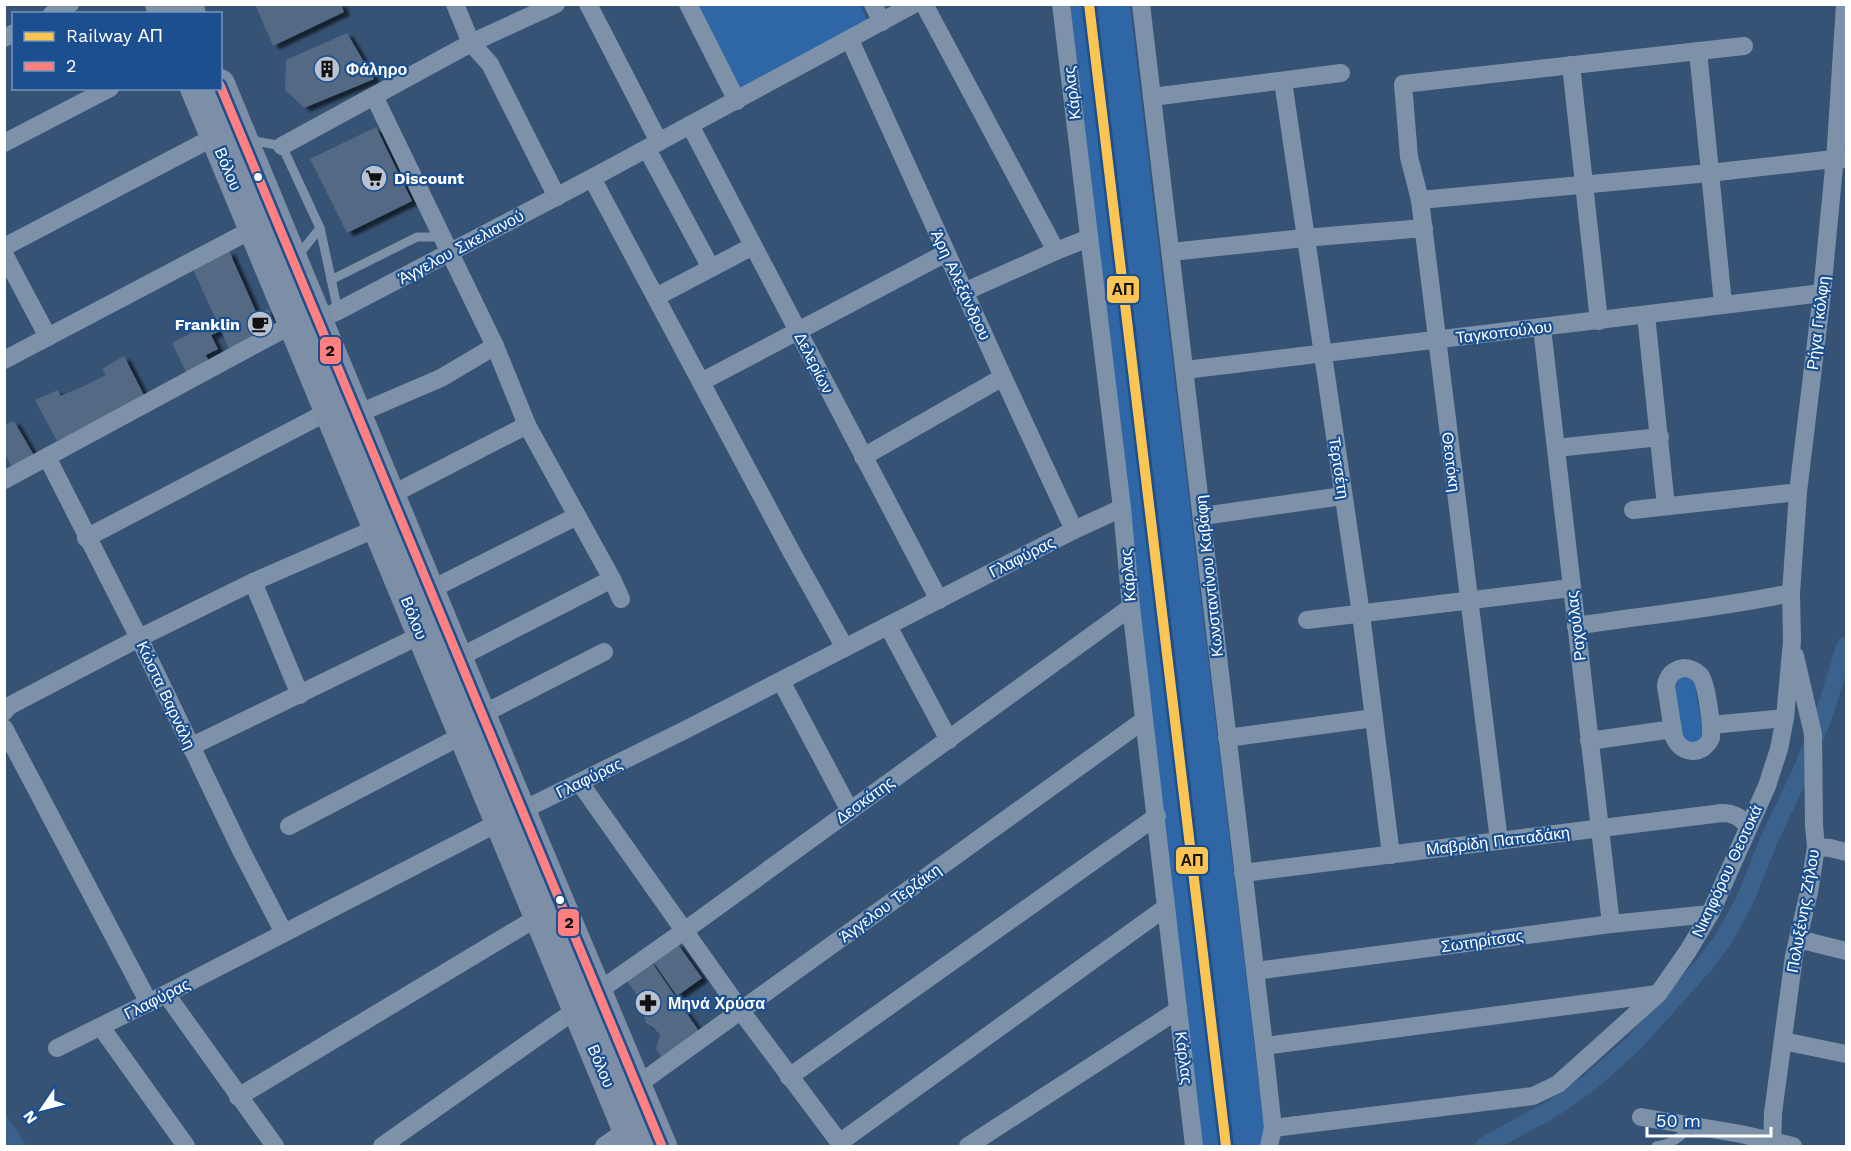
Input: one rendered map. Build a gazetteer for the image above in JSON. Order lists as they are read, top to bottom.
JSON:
{
  "streets": {
    "main road": ["Βόλου"],
    "street": [
      "Κάρλας",
      "Άγγελου Σικελιανού",
      "Άρη Αλεξάνδρου",
      "Ρήγα Γκόλφη",
      "Ταγκοπούλου",
      "Δελερίων",
      "Θεοτόκη",
      "Τερτσέτη",
      "Γλαφύρας",
      "Κωνσταντίνου Καβάφη",
      "Ραχούλας",
      "Κώστα Βαρνάλη",
      "Δεσκάτης",
      "Μαβρίδη Παπαδάκη",
      "Νικηφόρου Θεοτοκά",
      "Άγγελου Τερζάκη",
      "Πολυξένης Ζήλου",
      "Σωτηρίτσας"
    ]
  },
  "crossings": [
    ["Κάρλας", "Γλαφύρας"],
    ["Κάρλας", "Δεσκάτης"],
    ["Κάρλας", "Άγγελου Τερζάκη"],
    ["Βόλου", "Άγγελου Σικελιανού"],
    ["Βόλου", "Γλαφύρας"],
    ["Βόλου", "Δεσκάτης"],
    ["Βόλου", "Άγγελου Τερζάκη"],
    ["Άγγελου Σικελιανού", "Άρη Αλεξάνδρου"],
    ["Άγγελου Σικελιανού", "Δελερίων"],
    ["Άγγελου Σικελιανού", "Κώστα Βαρνάλη"],
    ["Άρη Αλεξάνδρου", "Γλαφύρας"],
    ["Ρήγα Γκόλφη", "Ταγκοπούλου"],
    ["Ρήγα Γκόλφη", "Νικηφόρου Θεοτοκά"],
    ["Ρήγα Γκόλφη", "Πολυξένης Ζήλου"],
    ["Ταγκοπούλου", "Θεοτόκη"],
    ["Ταγκοπούλου", "Τερτσέτη"],
    ["Ταγκοπούλου", "Κωνσταντίνου Καβάφη"],
    ["Ταγκοπούλου", "Ραχούλας"],
    ["Δελερίων", "Γλαφύρας"],
    ["Θεοτόκη", "Μαβρίδη Παπαδάκη"],
    ["Τερτσέτη", "Μαβρίδη Παπαδάκη"],
    ["Γλαφύρας", "Κώστα Βαρνάλη"],
    ["Κωνσταντίνου Καβάφη", "Μαβρίδη Παπαδάκη"],
    ["Κωνσταντίνου Καβάφη", "Νικηφόρου Θεοτοκά"],
    ["Κωνσταντίνου Καβάφη", "Σωτηρίτσας"],
    ["Ραχούλας", "Μαβρίδη Παπαδάκη"],
    ["Ραχούλας", "Σωτηρίτσας"],
    ["Μαβρίδη Παπαδάκη", "Νικηφόρου Θεοτοκά"],
    ["Νικηφόρου Θεοτοκά", "Πολυξένης Ζήλου"],
    ["Νικηφόρου Θεοτοκά", "Σωτηρίτσας"]
  ],
  "places": {
    "building": ["Φάληρο"],
    "supermarket": ["Discount"],
    "cafe": ["Franklin"],
    "pharmacy": ["Μηνά Χρύσα"]
  },
  "lines": ["rail line ΑΠ", "transit line 2"],
  "legend": ["Railway ΑΠ", "2"],
  "scale_bar": "50 m",
  "north": "bottom left"
}
